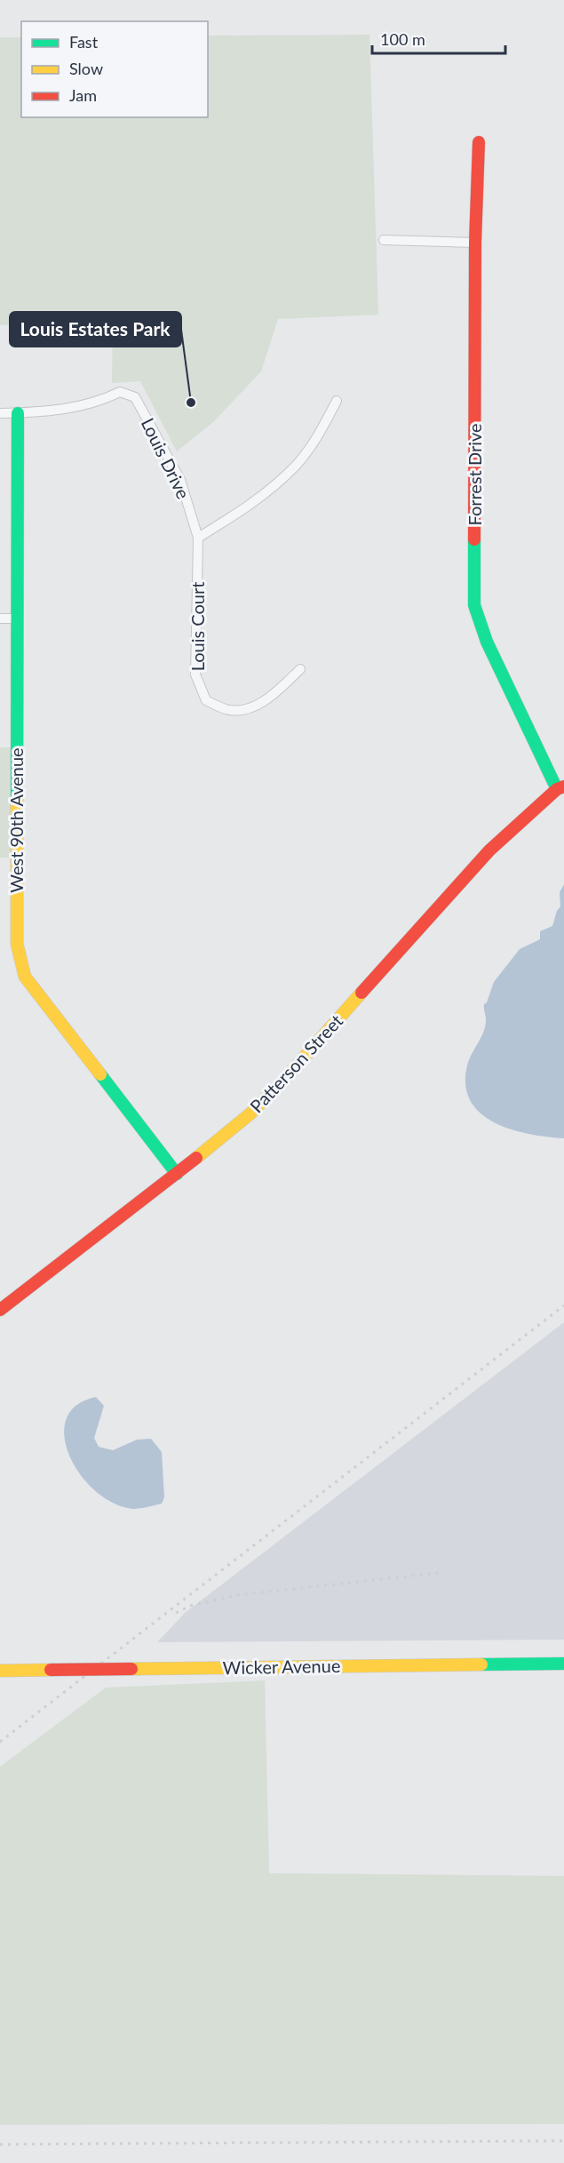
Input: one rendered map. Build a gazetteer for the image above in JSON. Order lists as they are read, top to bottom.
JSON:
{
  "streets": {
    "main road": [
      "Forrest Drive",
      "West 90th Avenue",
      "Patterson Street",
      "Wicker Avenue"
    ],
    "street": ["Louis Drive", "Louis Court"]
  },
  "crossings": [
    ["Louis Drive", "Louis Court"],
    ["Louis Drive", "West 90th Avenue"],
    ["Forrest Drive", "Patterson Street"],
    ["West 90th Avenue", "Patterson Street"]
  ],
  "places": ["Louis Estates Park"],
  "legend": ["Fast", "Slow", "Jam"],
  "scale_bar": "100 m"
}
